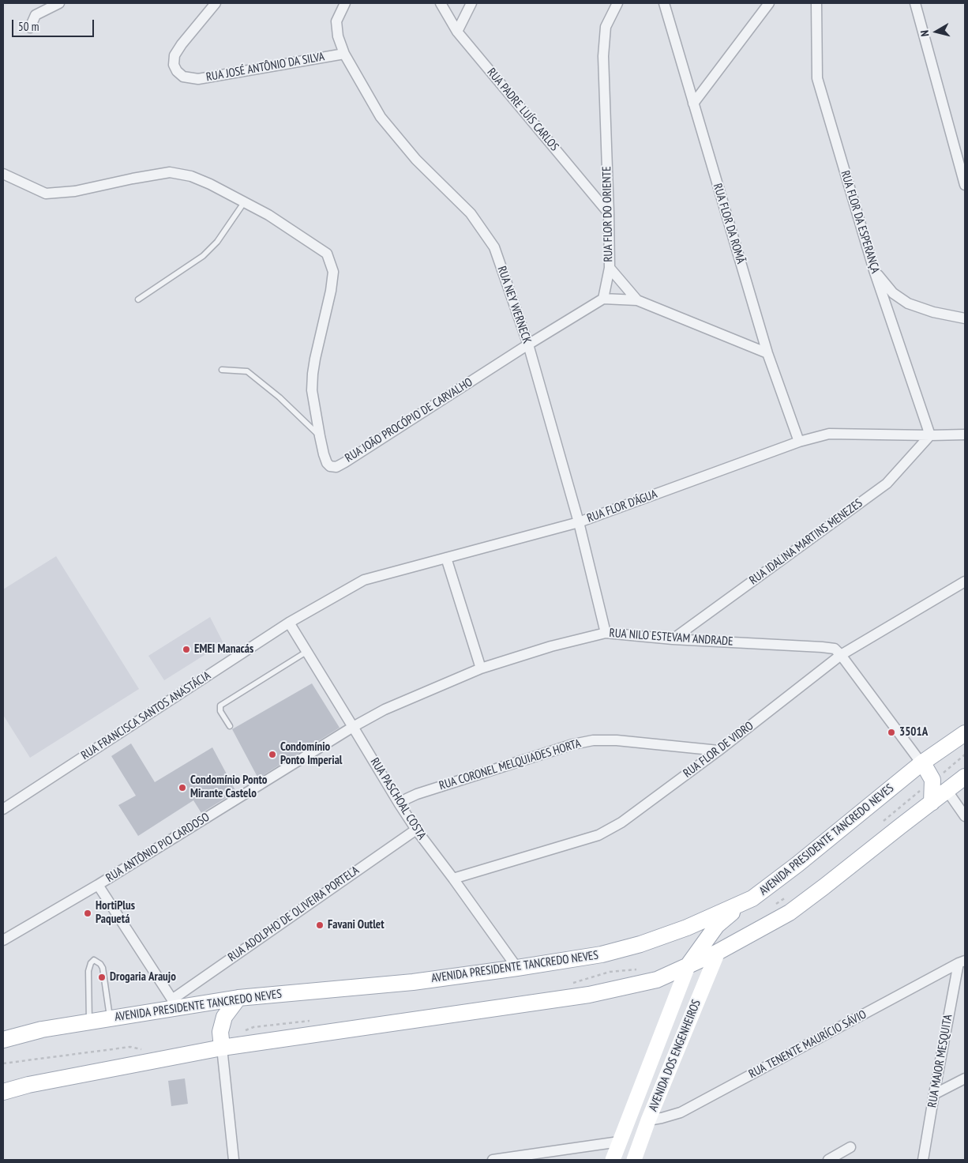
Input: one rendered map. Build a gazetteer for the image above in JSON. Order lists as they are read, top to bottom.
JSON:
{
  "streets": {
    "main road": ["AVENIDA PRESIDENTE TANCREDO NEVES"],
    "street": [
      "RUA JOSÉ ANTÔNIO DA SILVA",
      "RUA PADRE LUÍS CARLOS",
      "RUA FLOR DO ORIENTE",
      "RUA FLOR DA ESPERANÇA",
      "RUA FLOR DA ROMÃ",
      "RUA NEY WERNECK",
      "RUA JOÃO PROCÓPIO DE CARVALHO",
      "RUA FLOR D'ÁGUA",
      "RUA IDALINA MARTINS MENEZES",
      "RUA NILO ESTEVAM ANDRADE",
      "RUA FRANCISCA SANTOS ANASTÁCIA",
      "RUA FLOR DE VIDRO",
      "RUA CORONEL MELQUIADES HORTA",
      "RUA PASCHOAL COSTA",
      "RUA ANTÔNIO PIO CARDOSO",
      "RUA ADOLPHO DE OLIVEIRA PORTELA",
      "RUA TENENTE MAURÍCIO SÁVIO",
      "AVENIDA DOS ENGENHEIROS",
      "RUA MAJOR MESQUITA"
    ]
  },
  "crossings": [
    ["RUA JOSÉ ANTÔNIO DA SILVA", "RUA NEY WERNECK"],
    ["RUA PADRE LUÍS CARLOS", "RUA FLOR DO ORIENTE"],
    ["RUA FLOR DO ORIENTE", "RUA FLOR DA ROMÃ"],
    ["RUA FLOR DA ESPERANÇA", "RUA FLOR D'ÁGUA"],
    ["RUA FLOR DA ESPERANÇA", "RUA IDALINA MARTINS MENEZES"],
    ["RUA FLOR DA ROMÃ", "RUA FLOR D'ÁGUA"],
    ["RUA NEY WERNECK", "RUA JOÃO PROCÓPIO DE CARVALHO"],
    ["RUA NEY WERNECK", "RUA FLOR D'ÁGUA"],
    ["RUA NEY WERNECK", "RUA NILO ESTEVAM ANDRADE"],
    ["RUA FLOR D'ÁGUA", "RUA IDALINA MARTINS MENEZES"],
    ["RUA FLOR D'ÁGUA", "RUA FRANCISCA SANTOS ANASTÁCIA"],
    ["RUA FLOR D'ÁGUA", "RUA PASCHOAL COSTA"],
    ["RUA IDALINA MARTINS MENEZES", "RUA NILO ESTEVAM ANDRADE"],
    ["RUA NILO ESTEVAM ANDRADE", "RUA FLOR DE VIDRO"],
    ["RUA NILO ESTEVAM ANDRADE", "RUA ANTÔNIO PIO CARDOSO"],
    ["RUA FRANCISCA SANTOS ANASTÁCIA", "RUA PASCHOAL COSTA"],
    ["RUA FLOR DE VIDRO", "RUA CORONEL MELQUIADES HORTA"],
    ["RUA FLOR DE VIDRO", "RUA PASCHOAL COSTA"],
    ["RUA CORONEL MELQUIADES HORTA", "RUA PASCHOAL COSTA"],
    ["RUA PASCHOAL COSTA", "AVENIDA PRESIDENTE TANCREDO NEVES"],
    ["RUA PASCHOAL COSTA", "RUA ANTÔNIO PIO CARDOSO"],
    ["RUA PASCHOAL COSTA", "RUA ADOLPHO DE OLIVEIRA PORTELA"],
    ["AVENIDA PRESIDENTE TANCREDO NEVES", "RUA ADOLPHO DE OLIVEIRA PORTELA"],
    ["RUA TENENTE MAURÍCIO SÁVIO", "AVENIDA DOS ENGENHEIROS"],
    ["RUA TENENTE MAURÍCIO SÁVIO", "RUA MAJOR MESQUITA"]
  ],
  "places": [
    "EMEI Manacás",
    "3501A",
    "Condomínio Ponto Imperial",
    "Condomínio Ponto Mirante Castelo",
    "HortiPlus Paquetá",
    "Favani Outlet",
    "Drogaria Araujo"
  ],
  "scale_bar": "50 m",
  "north": "left"
}
